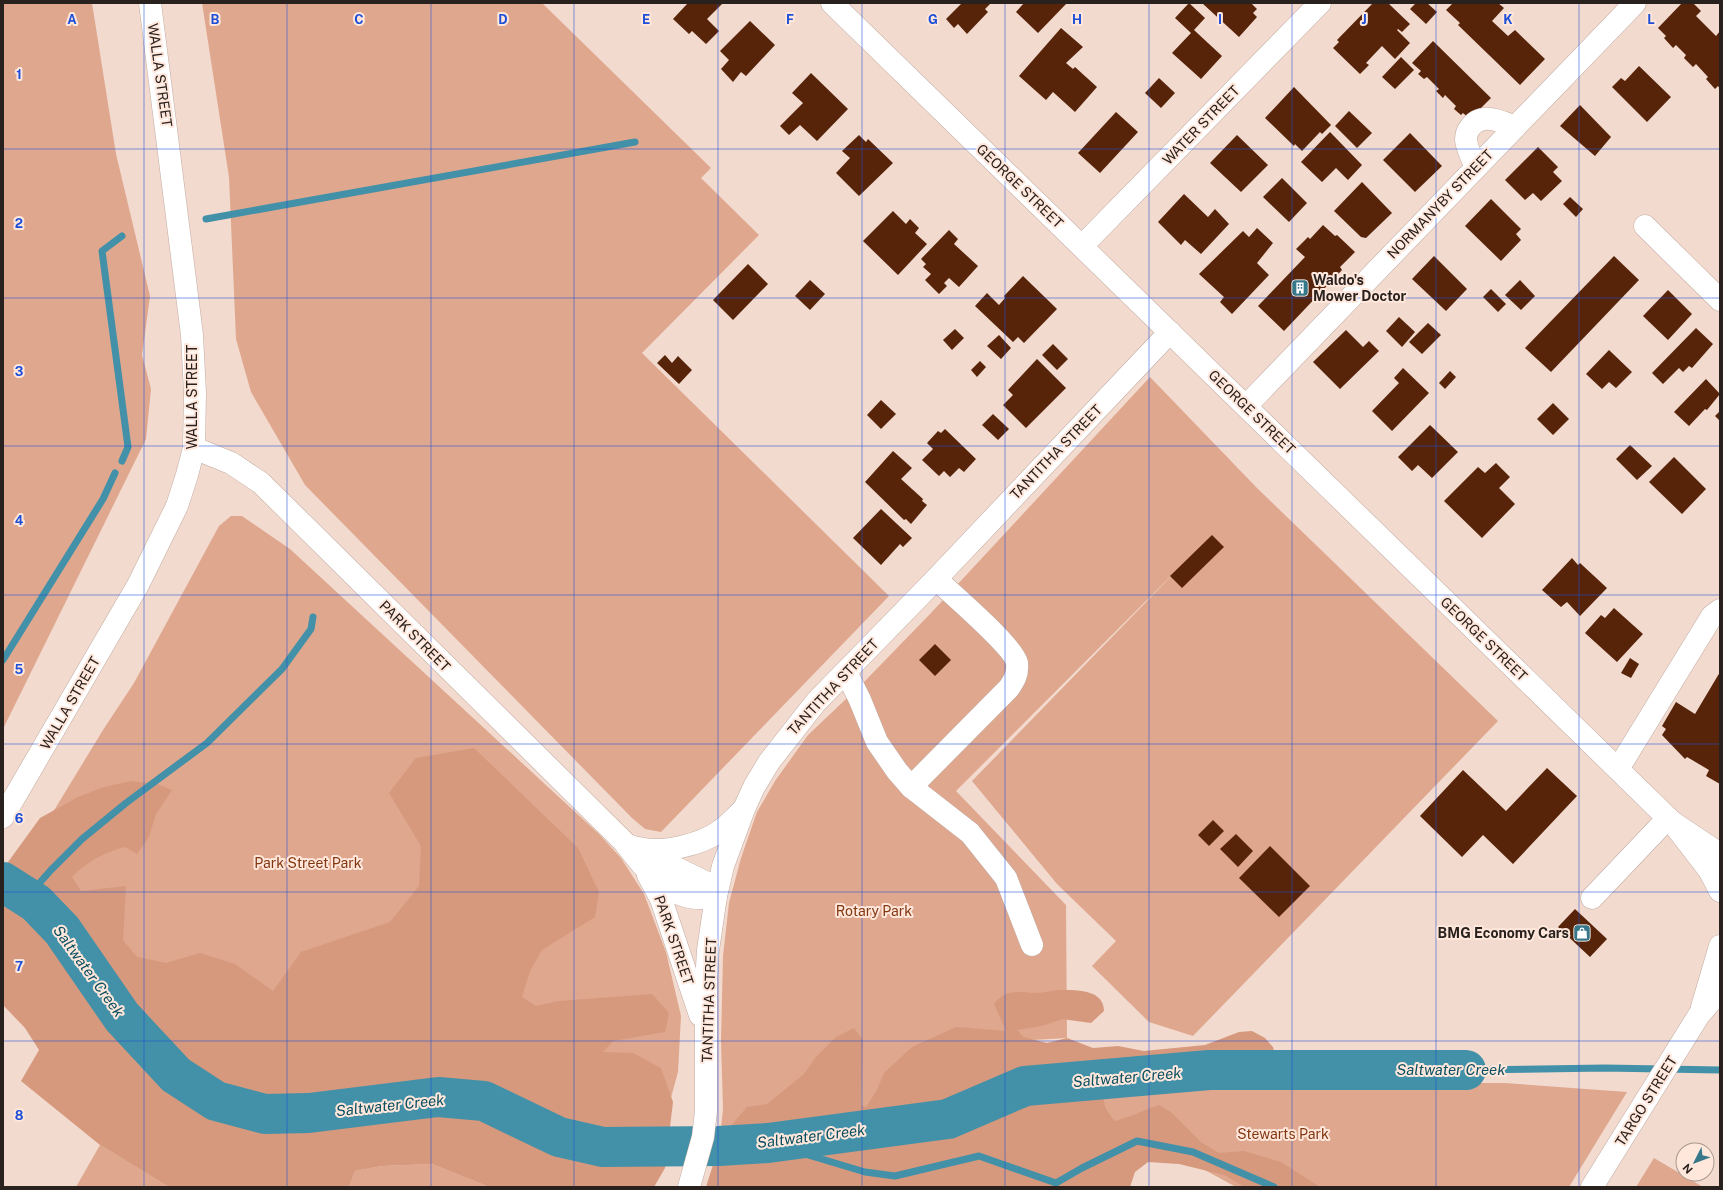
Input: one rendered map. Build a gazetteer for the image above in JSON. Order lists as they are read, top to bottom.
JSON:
{
  "streets": {
    "street": [
      "WALLA STREET",
      "WATER STREET",
      "GEORGE STREET",
      "NORMANYBY STREET",
      "TANTITHA STREET",
      "PARK STREET",
      "TARGO STREET"
    ]
  },
  "crossings": [
    ["WALLA STREET", "PARK STREET"],
    ["WATER STREET", "GEORGE STREET"],
    ["GEORGE STREET", "NORMANYBY STREET"],
    ["GEORGE STREET", "TANTITHA STREET"],
    ["TANTITHA STREET", "PARK STREET"]
  ],
  "water": ["Saltwater Creek"],
  "parks": ["Park Street Park", "Rotary Park", "Stewarts Park"],
  "places": {
    "building": ["Waldo's Mower Doctor"],
    "shop": ["BMG Economy Cars"]
  },
  "north": "bottom left",
  "grid": {
    "columns": [
      "A",
      "B",
      "C",
      "D",
      "E",
      "F",
      "G",
      "H",
      "I",
      "J",
      "K",
      "L"
    ],
    "rows": [
      "1",
      "2",
      "3",
      "4",
      "5",
      "6",
      "7",
      "8"
    ]
  }
}
